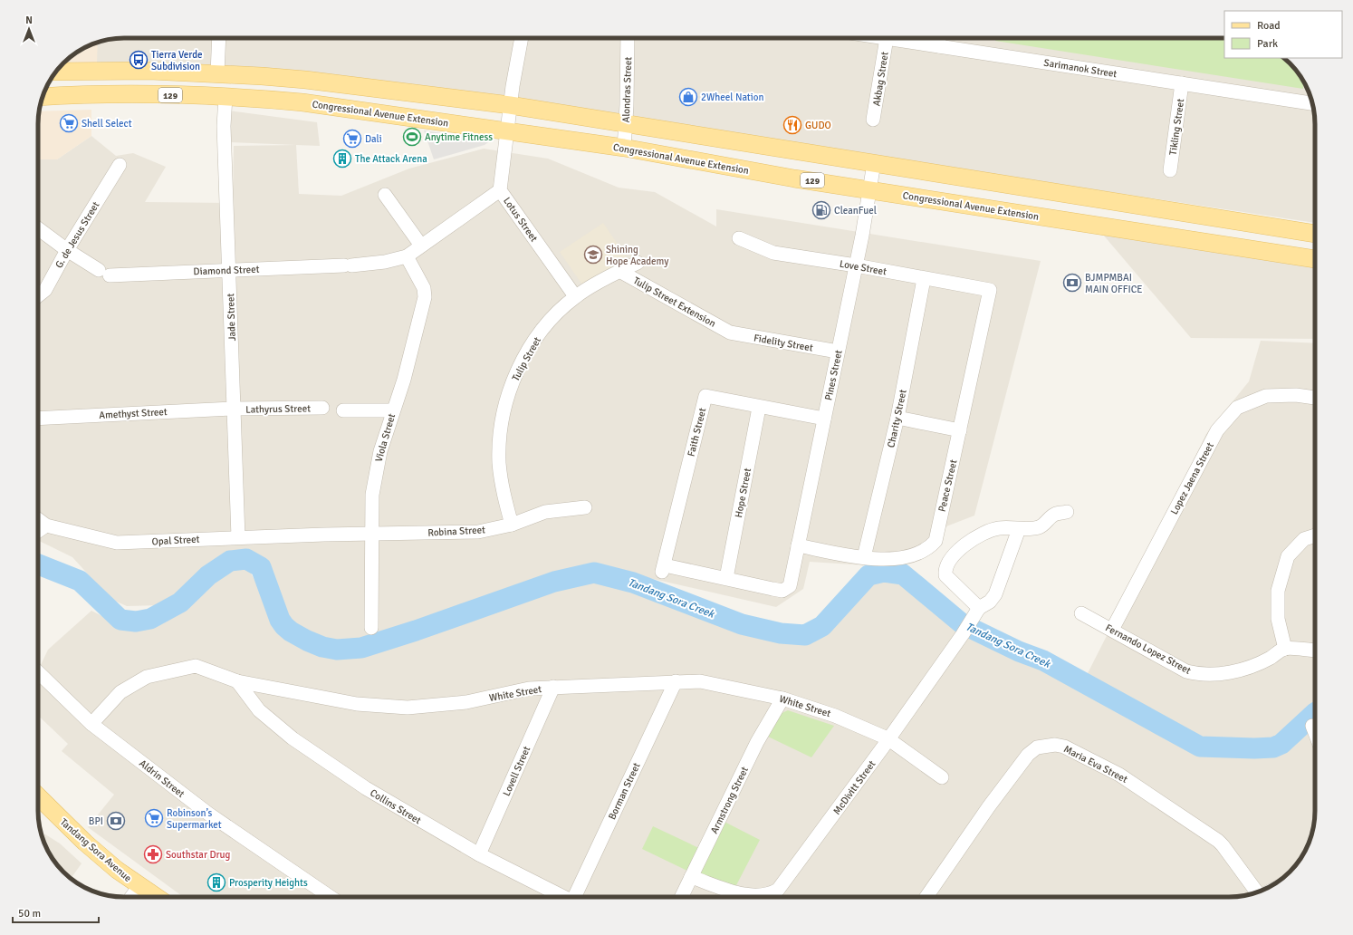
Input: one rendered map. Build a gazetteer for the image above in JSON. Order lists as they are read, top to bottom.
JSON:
{
  "streets": {
    "main road": ["129", "Congressional Avenue Extension", "Tandang Sora Avenue"],
    "street": [
      "Sarimanok Street",
      "Akbag Street",
      "Alondras Street",
      "Tikling Street",
      "Lotus Street",
      "G. de Jesus Street",
      "Love Street",
      "Diamond Street",
      "Tulip Street Extension",
      "Jade Street",
      "Fidelity Street",
      "Tulip Street",
      "Pines Street",
      "Lathyrus Street",
      "Amethyst Street",
      "Charity Street",
      "Faith Street",
      "Viola Street",
      "Lopez Jaena Street",
      "Peace Street",
      "Hope Street",
      "Robina Street",
      "Opal Street",
      "Fernando Lopez Street",
      "White Street",
      "Maria Eva Street",
      "Lovell Street",
      "Aldrin Street",
      "McDivitt Street",
      "Borman Street",
      "Armstrong Street",
      "Collins Street"
    ]
  },
  "crossings": [
    ["Sarimanok Street", "Akbag Street"],
    ["Sarimanok Street", "Tikling Street"],
    ["Alondras Street", "Congressional Avenue Extension"],
    ["Congressional Avenue Extension", "Lotus Street"],
    ["Congressional Avenue Extension", "Jade Street"],
    ["Congressional Avenue Extension", "Pines Street"],
    ["Lotus Street", "Diamond Street"],
    ["Lotus Street", "Tulip Street"],
    ["G. de Jesus Street", "Diamond Street"],
    ["Love Street", "Pines Street"],
    ["Love Street", "Charity Street"],
    ["Love Street", "Peace Street"],
    ["Diamond Street", "Jade Street"],
    ["Diamond Street", "Viola Street"],
    ["Tulip Street Extension", "Fidelity Street"],
    ["Tulip Street Extension", "Tulip Street"],
    ["Jade Street", "Lathyrus Street"],
    ["Jade Street", "Amethyst Street"],
    ["Jade Street", "Opal Street"],
    ["Fidelity Street", "Pines Street"],
    ["Tulip Street", "Robina Street"],
    ["Pines Street", "Faith Street"],
    ["Pines Street", "Peace Street"],
    ["Lathyrus Street", "Amethyst Street"],
    ["Charity Street", "Peace Street"],
    ["Faith Street", "Hope Street"],
    ["Viola Street", "Robina Street"],
    ["Lopez Jaena Street", "Fernando Lopez Street"],
    ["Robina Street", "Opal Street"],
    ["White Street", "Lovell Street"],
    ["White Street", "Aldrin Street"],
    ["White Street", "McDivitt Street"],
    ["White Street", "Borman Street"],
    ["White Street", "Armstrong Street"],
    ["White Street", "Collins Street"],
    ["Lovell Street", "Collins Street"],
    ["McDivitt Street", "Armstrong Street"]
  ],
  "water": ["Tandang Sora Creek"],
  "places": {
    "bus stop": ["Tierra Verde Subdivision"],
    "shop": ["2Wheel Nation"],
    "supermarket": ["Shell Select", "Dali", "Robinson’s Supermarket"],
    "restaurant": ["GUDO"],
    "sports": ["Anytime Fitness"],
    "building": ["The Attack Arena", "Prosperity Heights"],
    "fuel station": ["CleanFuel"],
    "school or university": ["Shining Hope Academy"],
    "bank": ["BJMPMBAI MAIN OFFICE", "BPI"],
    "pharmacy": ["Southstar Drug"]
  },
  "legend": ["Road", "Park"],
  "scale_bar": "50 m",
  "north": "top"
}
